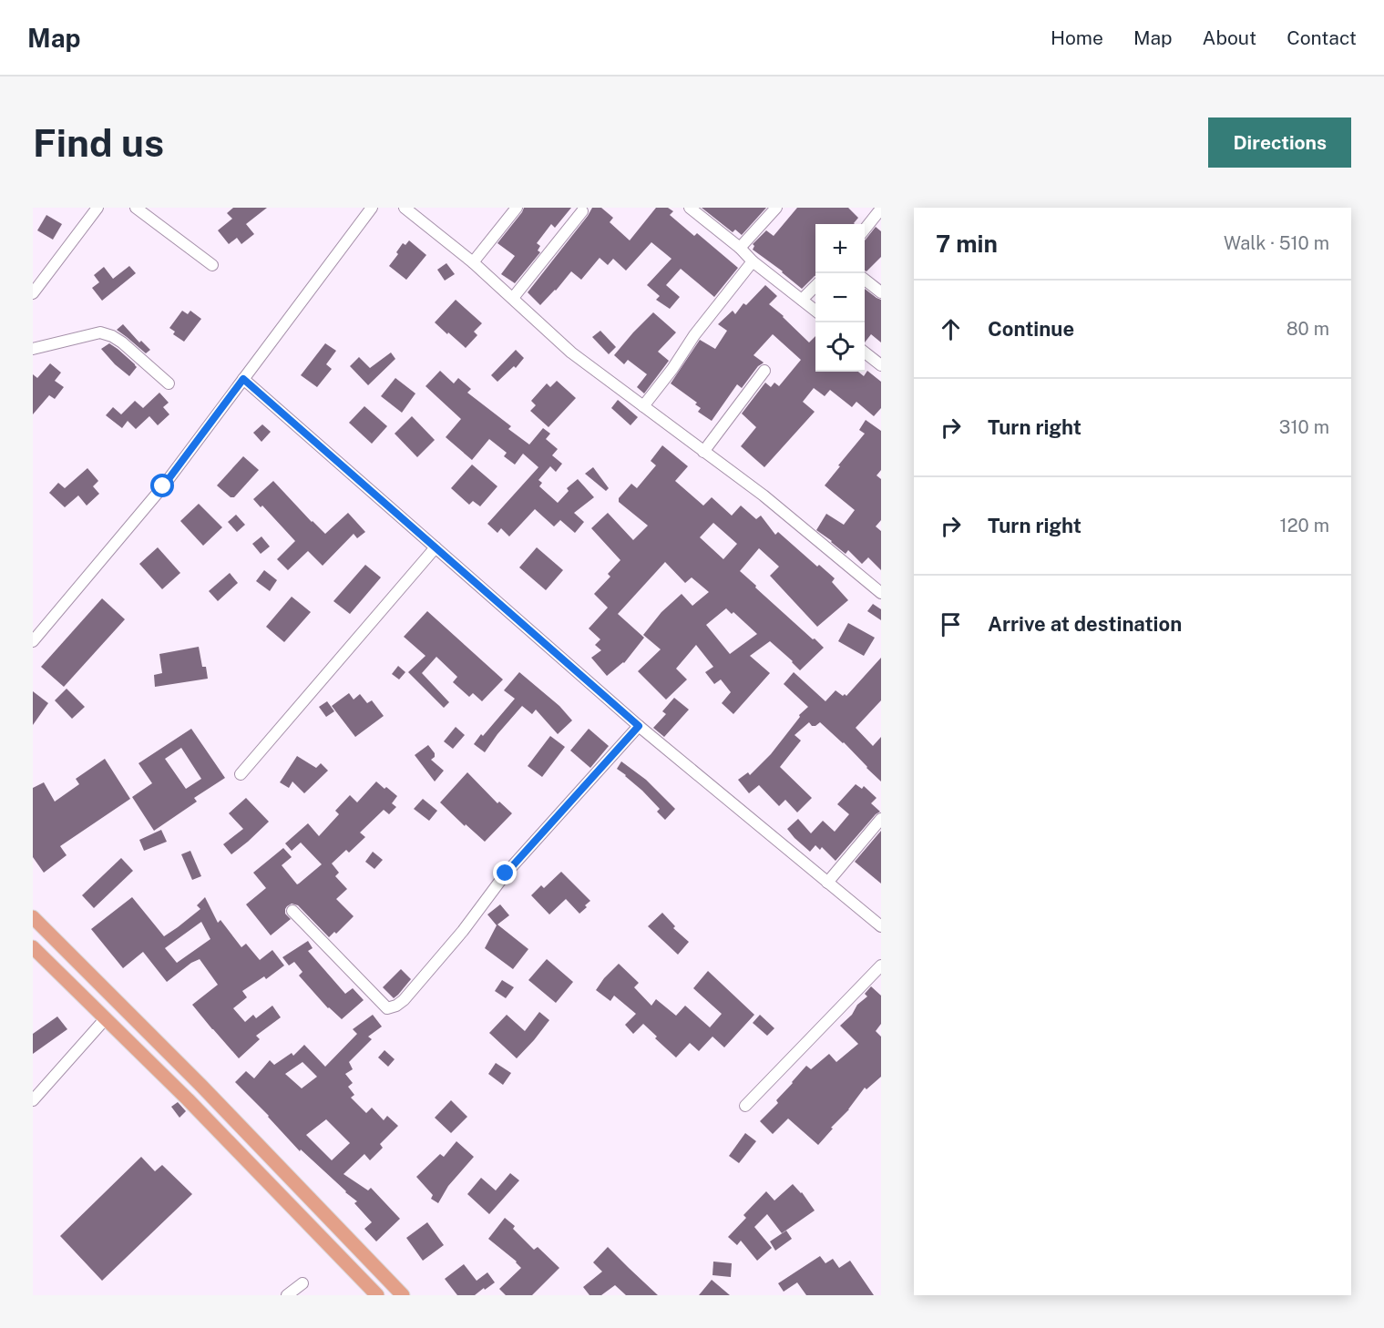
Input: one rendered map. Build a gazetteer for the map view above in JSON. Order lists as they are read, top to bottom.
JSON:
{
  "page": {
    "header": "Map",
    "nav": [
      "Home",
      "Map",
      "About",
      "Contact"
    ],
    "buttons": "Directions",
    "title": "Find us",
    "heading": ["7 min", "Walk · 510 m"],
    "map_buttons": ["+", "−"],
    "list": [
      ["Continue", "80 m"],
      ["Turn right", "310 m"],
      ["Turn right", "120 m"],
      "Arrive at destination"
    ]
  }
}
